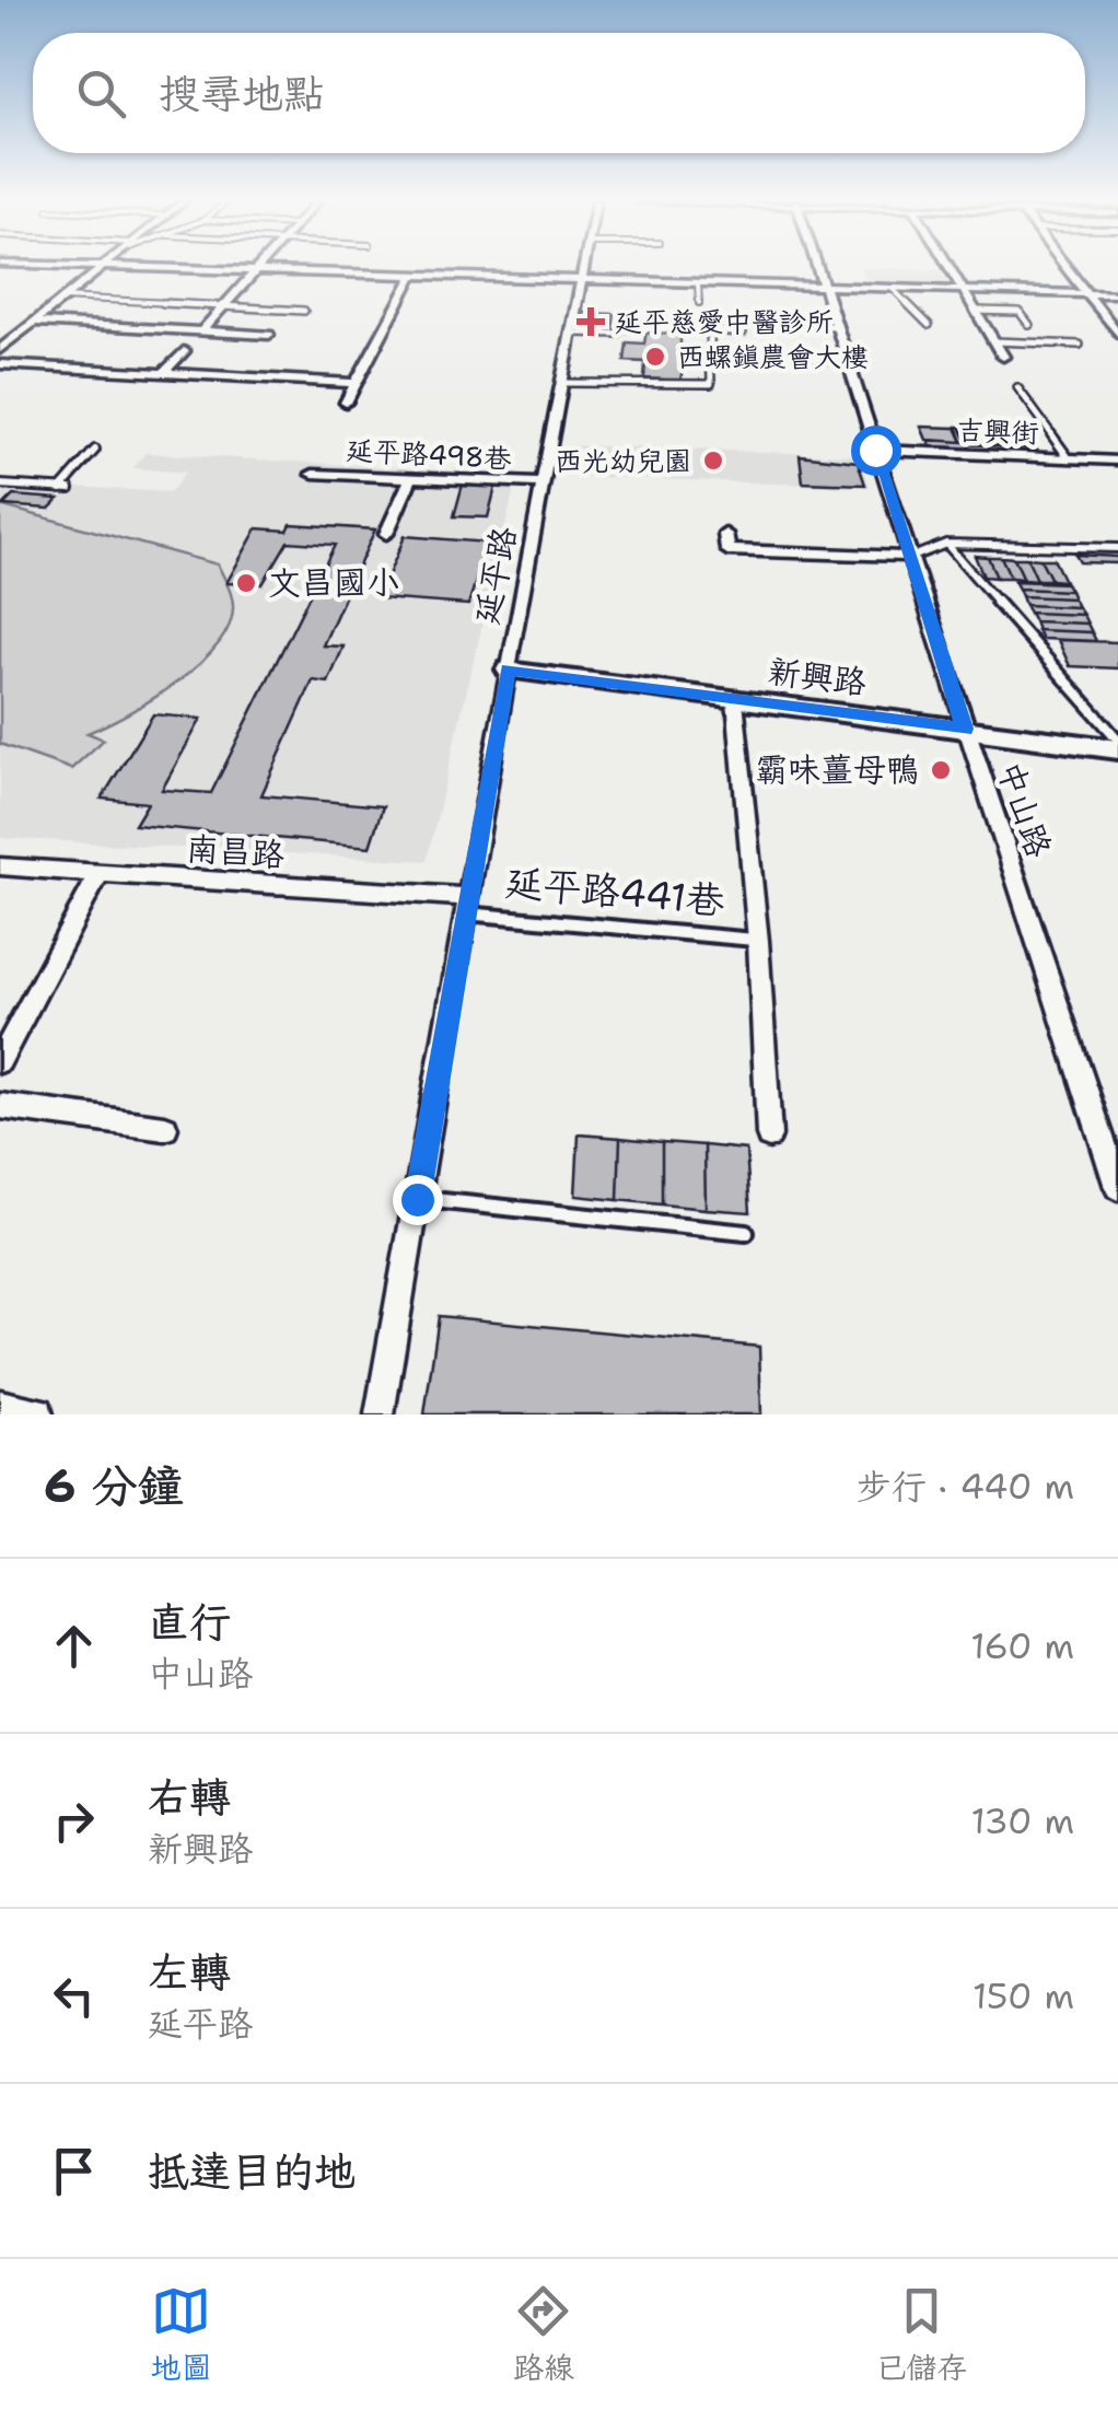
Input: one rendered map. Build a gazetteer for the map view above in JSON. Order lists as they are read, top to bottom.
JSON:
{
  "streets": {
    "street": [
      "吉興街",
      "延平路498巷",
      "延平路",
      "新興路",
      "中山路",
      "南昌路",
      "延平路441巷"
    ]
  },
  "crossings": [
    ["吉興街", "中山路"],
    ["延平路498巷", "延平路"],
    ["延平路", "新興路"],
    ["延平路", "南昌路"],
    ["延平路", "延平路441巷"],
    ["新興路", "中山路"],
    ["新興路", "延平路441巷"],
    ["南昌路", "延平路441巷"]
  ],
  "places": {
    "health": ["延平慈愛中醫診所"],
    "other": [
      "西螺鎮農會大樓",
      "西光幼兒園",
      "文昌國小",
      "霸味薑母鴨"
    ]
  },
  "page": {
    "search": "搜尋地點",
    "heading": ["6 分鐘", "步行 · 440 m"],
    "list": [
      ["直行", "中山路", "160 m"],
      ["右轉", "新興路", "130 m"],
      ["左轉", "延平路", "150 m"],
      "抵達目的地"
    ],
    "nav": ["地圖", "路線", "已儲存"]
  }
}
